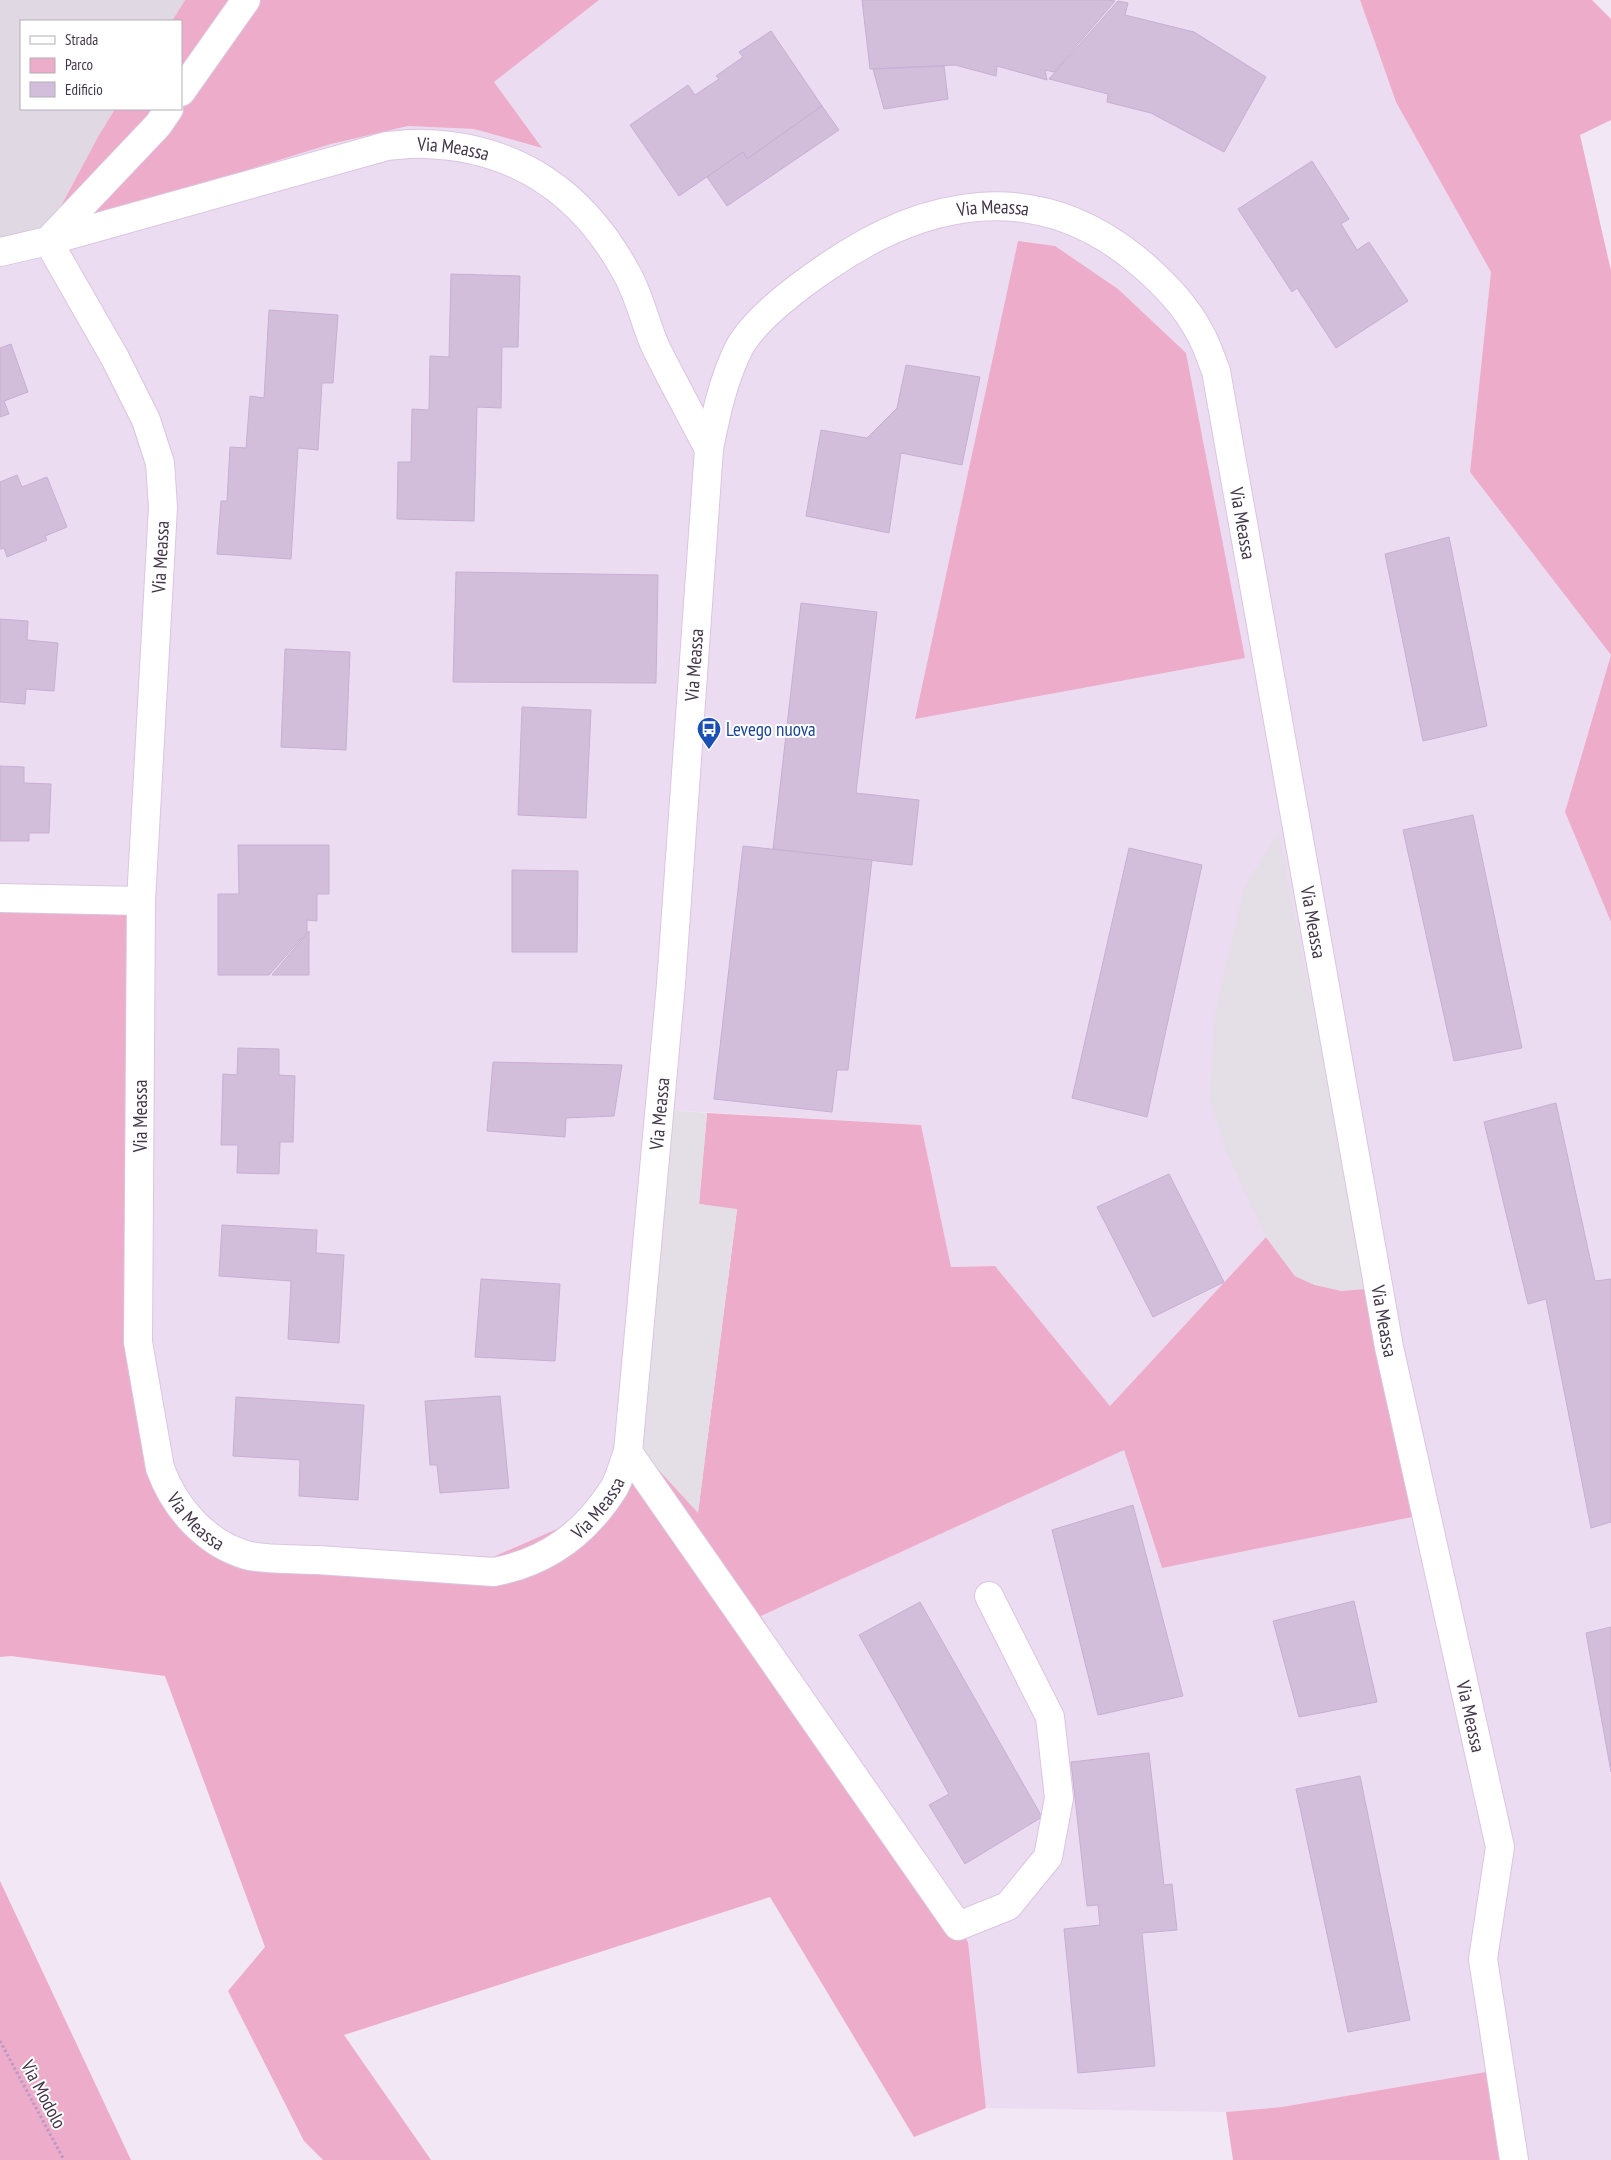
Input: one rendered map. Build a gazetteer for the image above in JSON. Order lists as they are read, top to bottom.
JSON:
{
  "streets": {
    "street": ["Via Meassa"],
    "path": ["Via Modolo"]
  },
  "places": {
    "bus stop": ["Levego nuova"]
  },
  "legend": ["Strada", "Parco", "Edificio"]
}
